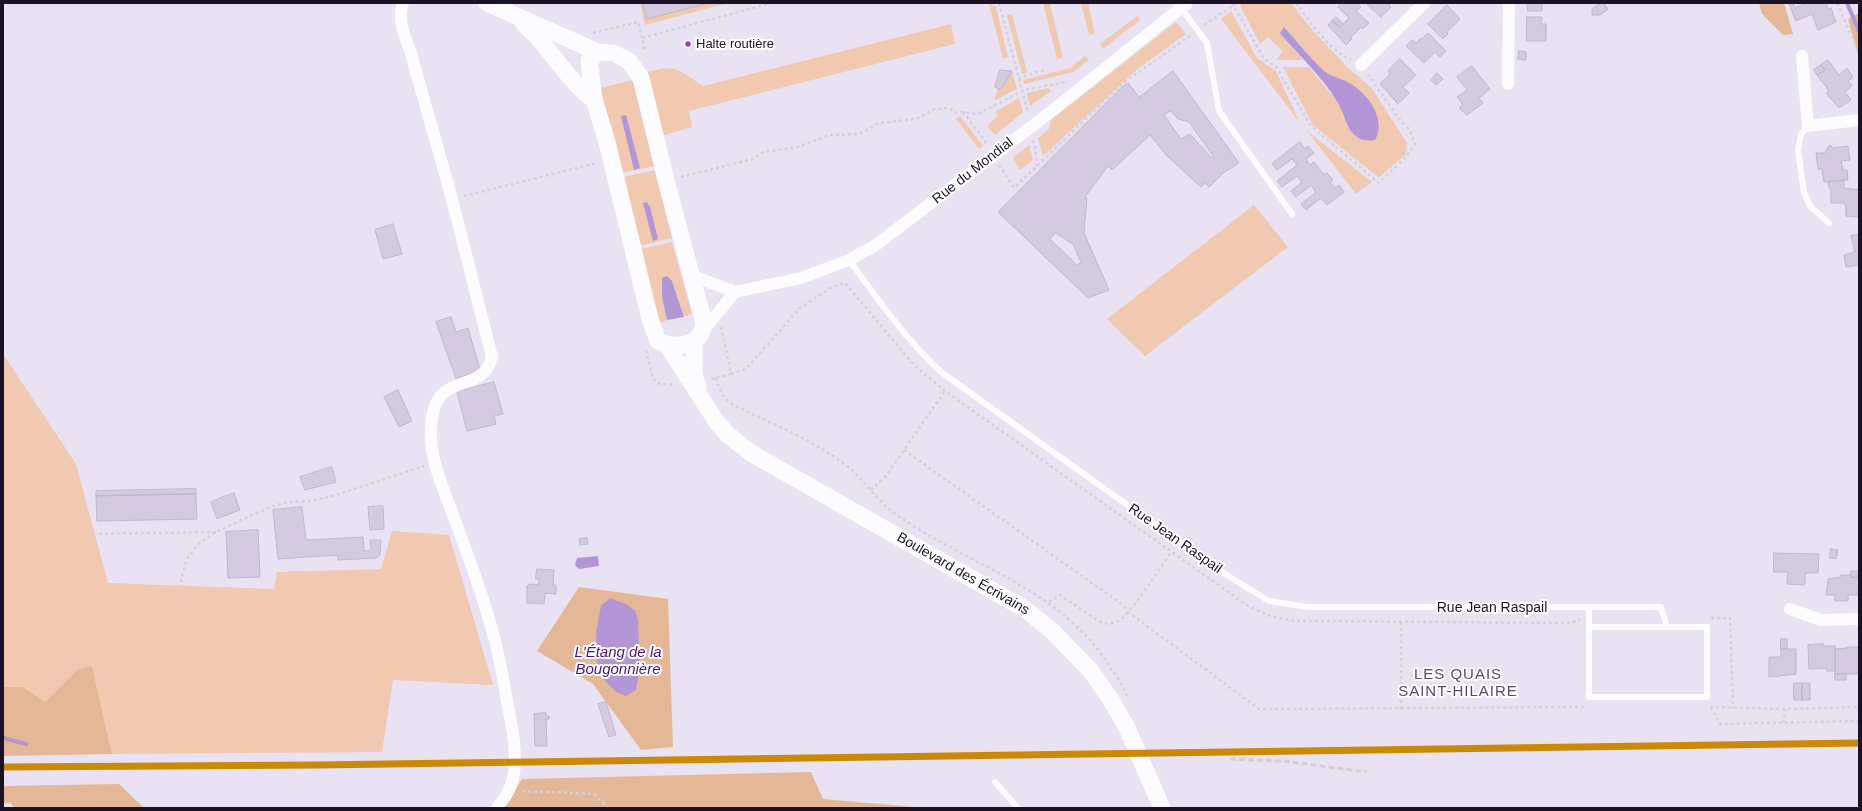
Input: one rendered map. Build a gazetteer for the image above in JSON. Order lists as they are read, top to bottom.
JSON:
{
  "streets": {
    "main road": ["Boulevard des Écrivains"],
    "street": ["Rue du Mondial"],
    "lane": ["Rue Jean Raspail"]
  },
  "crossings": [
    ["Rue du Mondial", "Rue Jean Raspail"]
  ],
  "districts": ["LES QUAIS SAINT-HILAIRE"],
  "water": ["L'Étang de la Bougonnière"],
  "places": ["Halte routière"]
}
